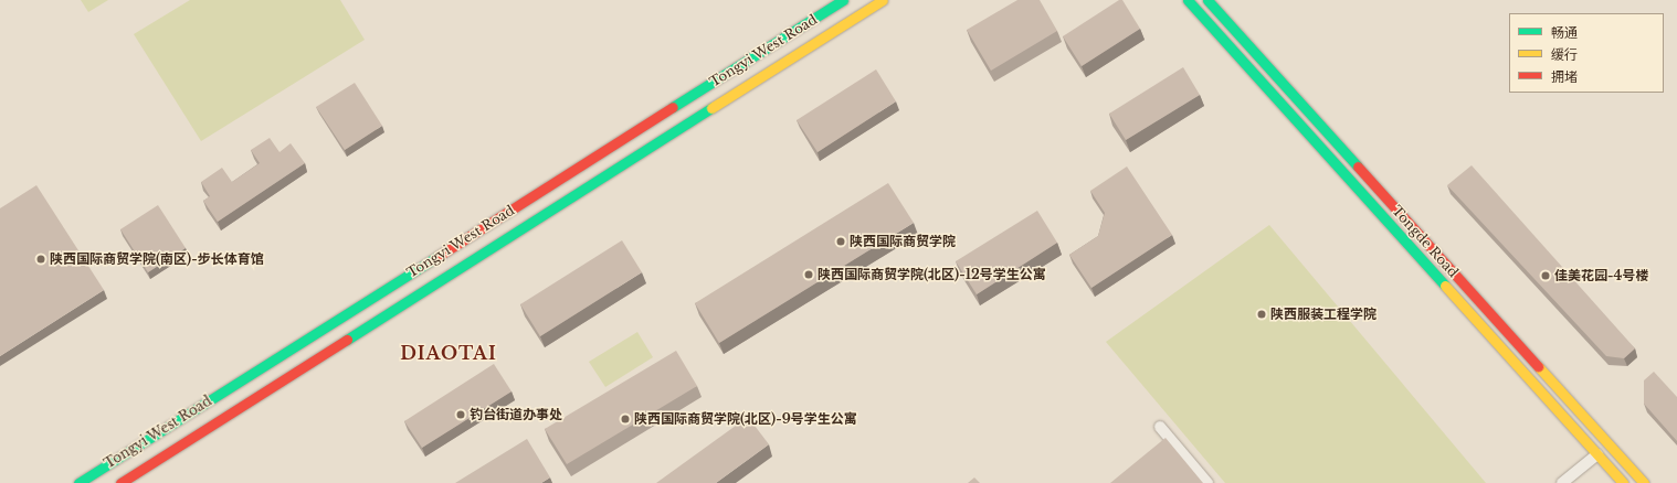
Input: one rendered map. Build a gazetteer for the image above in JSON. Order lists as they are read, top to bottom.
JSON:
{
  "streets": {
    "main road": ["Tongyi West Road", "Tongde Road"]
  },
  "districts": ["DIAOTAI"],
  "places": [
    "陕西国际商贸学院",
    "陕西国际商贸学院(南区)-步长体育馆",
    "陕西国际商贸学院(北区)-12号学生公寓",
    "佳美花园-4号楼",
    "陕西服装工程学院",
    "钓台街道办事处",
    "陕西国际商贸学院(北区)-9号学生公寓"
  ],
  "legend": ["畅通", "缓行", "拥堵"]
}
